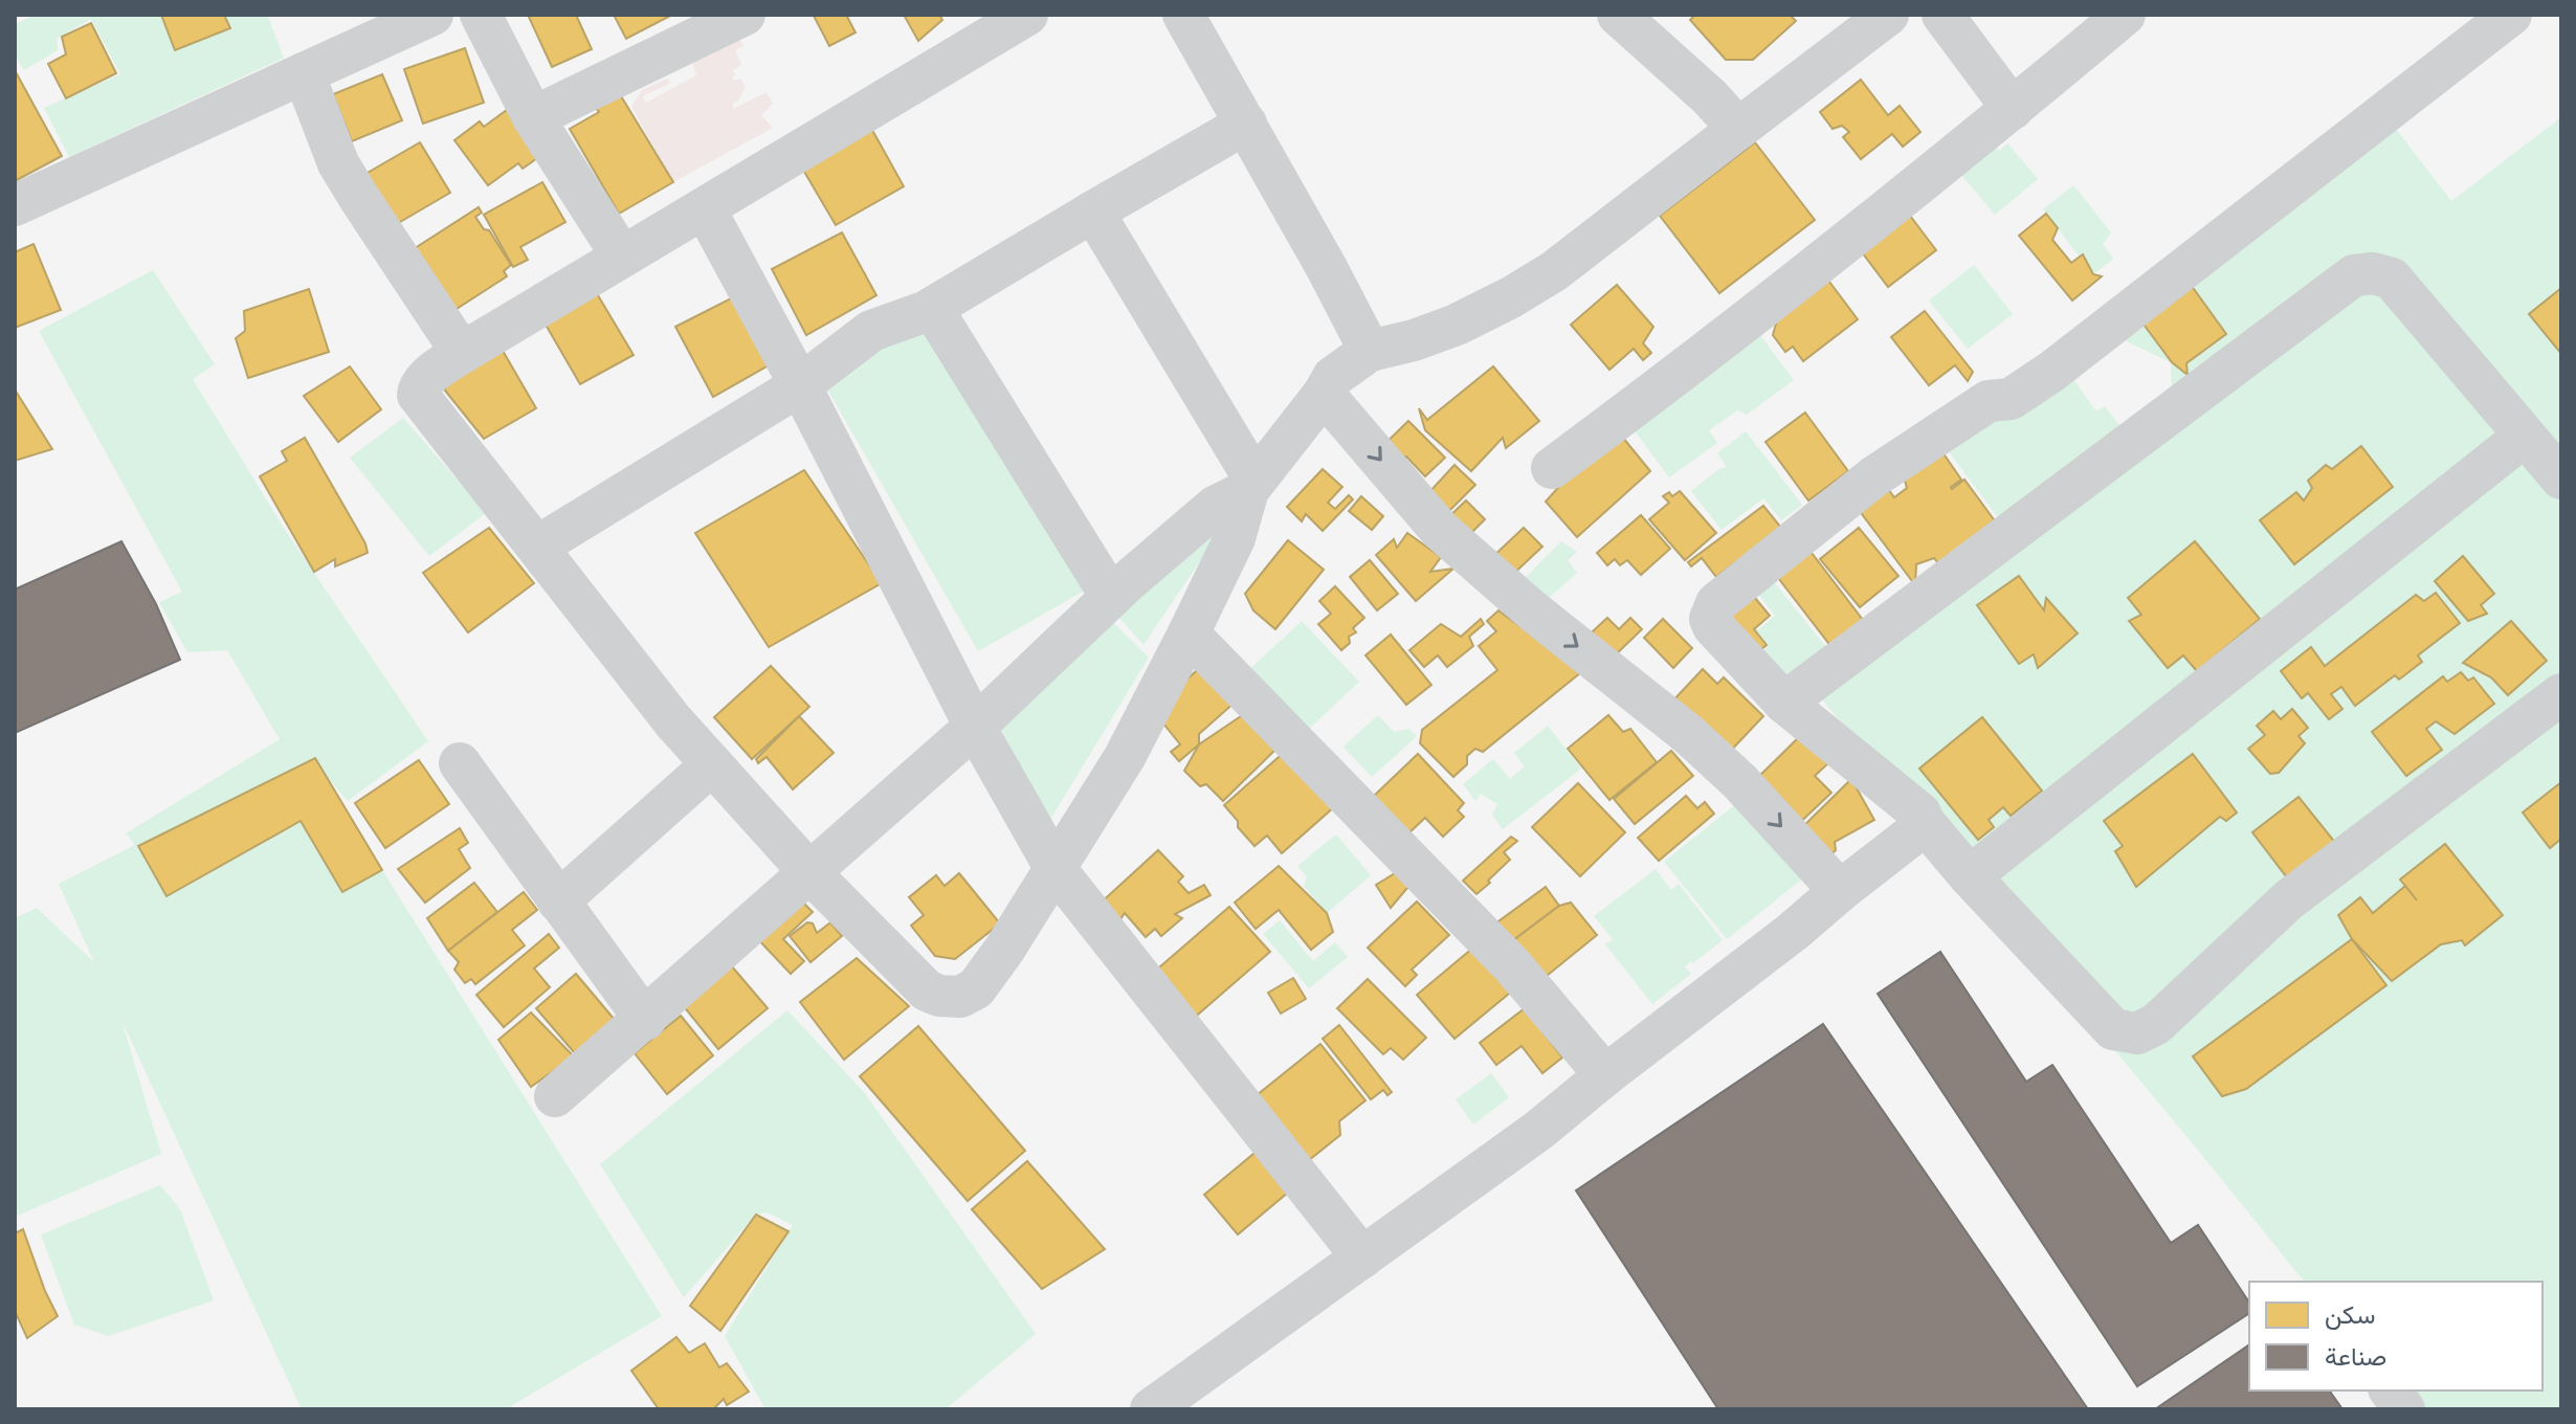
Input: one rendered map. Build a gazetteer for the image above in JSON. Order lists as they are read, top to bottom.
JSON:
{
  "legend": ["سكن", "صناعة"]
}
